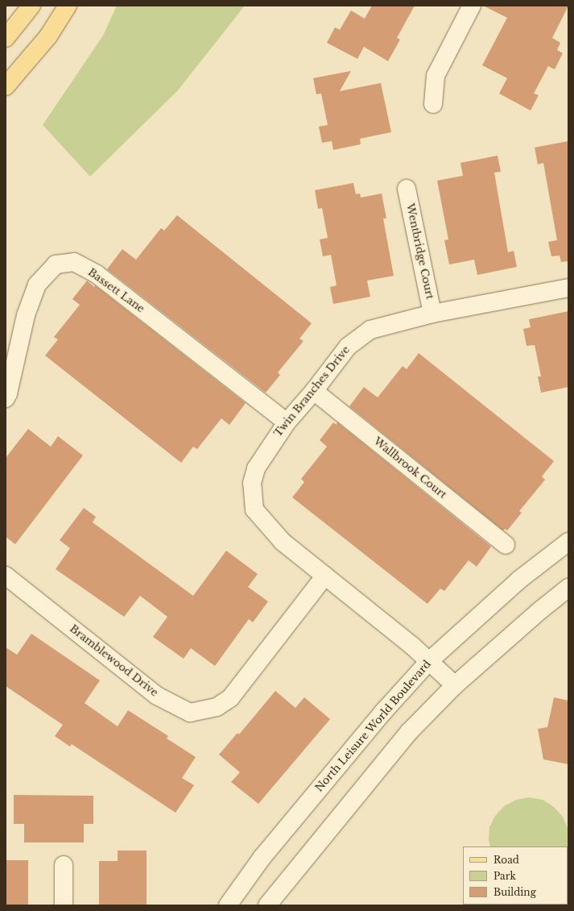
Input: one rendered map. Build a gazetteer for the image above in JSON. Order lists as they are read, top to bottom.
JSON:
{
  "streets": {
    "street": [
      "Wentbridge Court",
      "Bassett Lane",
      "Twin Branches Drive",
      "Wallbrook Court",
      "Bramblewood Drive",
      "North Leisure World Boulevard"
    ]
  },
  "crossings": [
    ["Wentbridge Court", "Twin Branches Drive"],
    ["Bassett Lane", "Twin Branches Drive"],
    ["Twin Branches Drive", "Wallbrook Court"],
    ["Twin Branches Drive", "Bramblewood Drive"],
    ["Twin Branches Drive", "North Leisure World Boulevard"]
  ],
  "legend": ["Road", "Park", "Building"]
}
